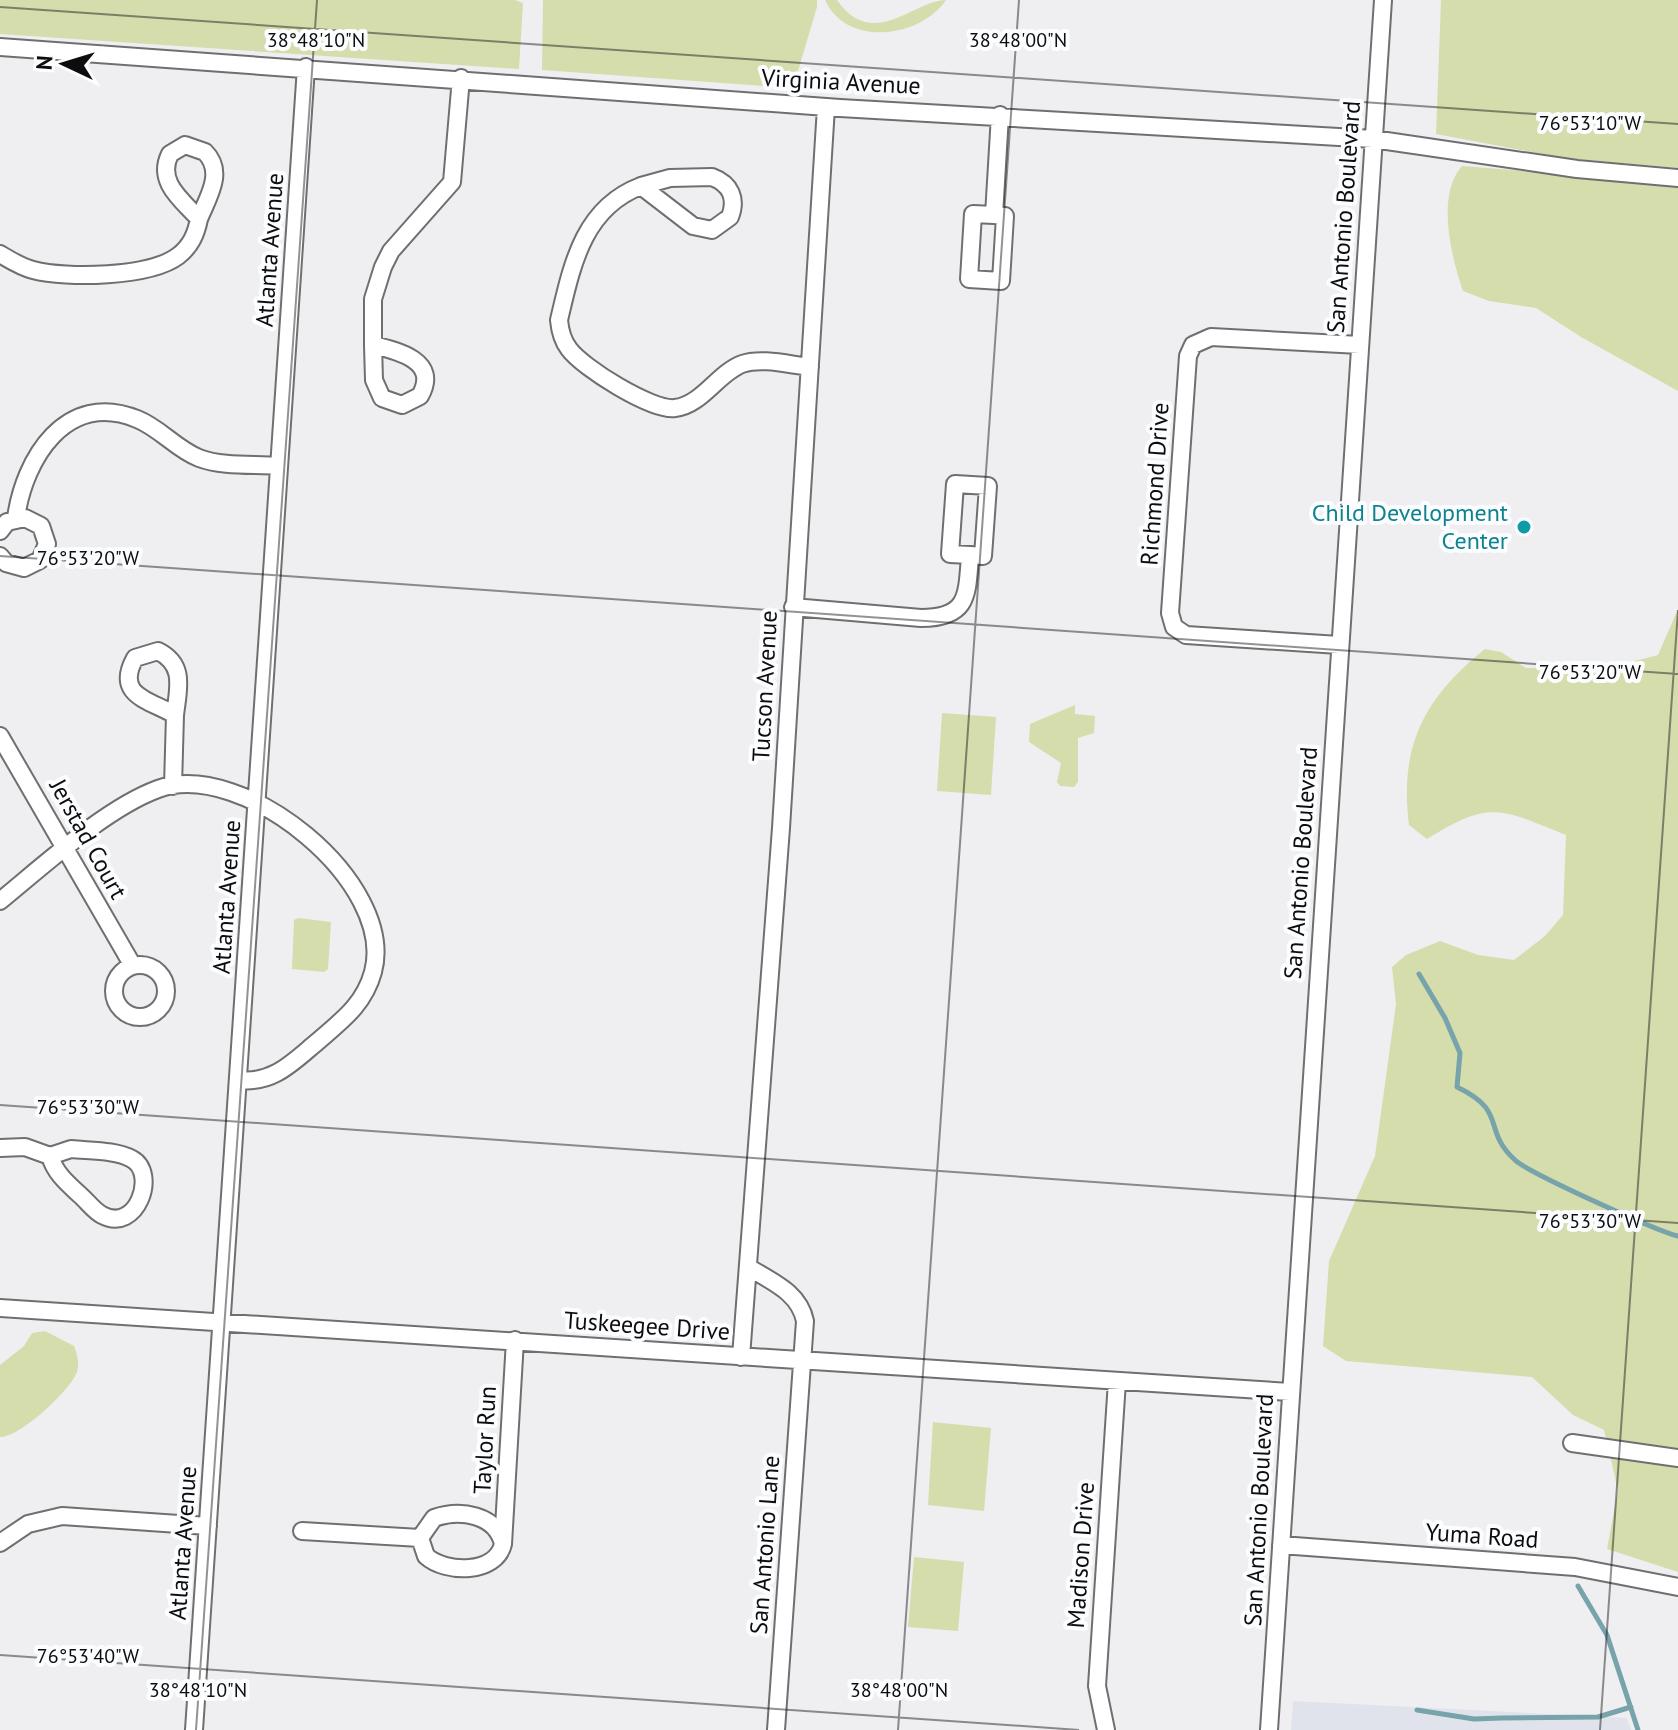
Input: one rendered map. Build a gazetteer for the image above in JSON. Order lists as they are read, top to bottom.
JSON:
{
  "streets": {
    "street": [
      "Virginia Avenue",
      "San Antonio Boulevard",
      "Atlanta Avenue",
      "Richmond Drive",
      "Tucson Avenue",
      "Jerstad Court",
      "Tuskeegee Drive",
      "Taylor Run",
      "Yuma Road",
      "San Antonio Lane",
      "Madison Drive"
    ]
  },
  "crossings": [
    ["Virginia Avenue", "San Antonio Boulevard"],
    ["Virginia Avenue", "Atlanta Avenue"],
    ["Virginia Avenue", "Tucson Avenue"],
    ["San Antonio Boulevard", "Richmond Drive"],
    ["San Antonio Boulevard", "Tuskeegee Drive"],
    ["San Antonio Boulevard", "Yuma Road"],
    ["Atlanta Avenue", "Tuskeegee Drive"],
    ["Tucson Avenue", "Tuskeegee Drive"],
    ["Tuskeegee Drive", "Taylor Run"],
    ["Tuskeegee Drive", "San Antonio Lane"],
    ["Tuskeegee Drive", "Madison Drive"]
  ],
  "places": ["Child Development Center"],
  "north": "left",
  "coordinates": [
    "38°48'10\"N",
    "38°48'00\"N",
    "76°53'10\"W",
    "76°53'20\"W",
    "76°53'30\"W",
    "76°53'40\"W"
  ]
}
